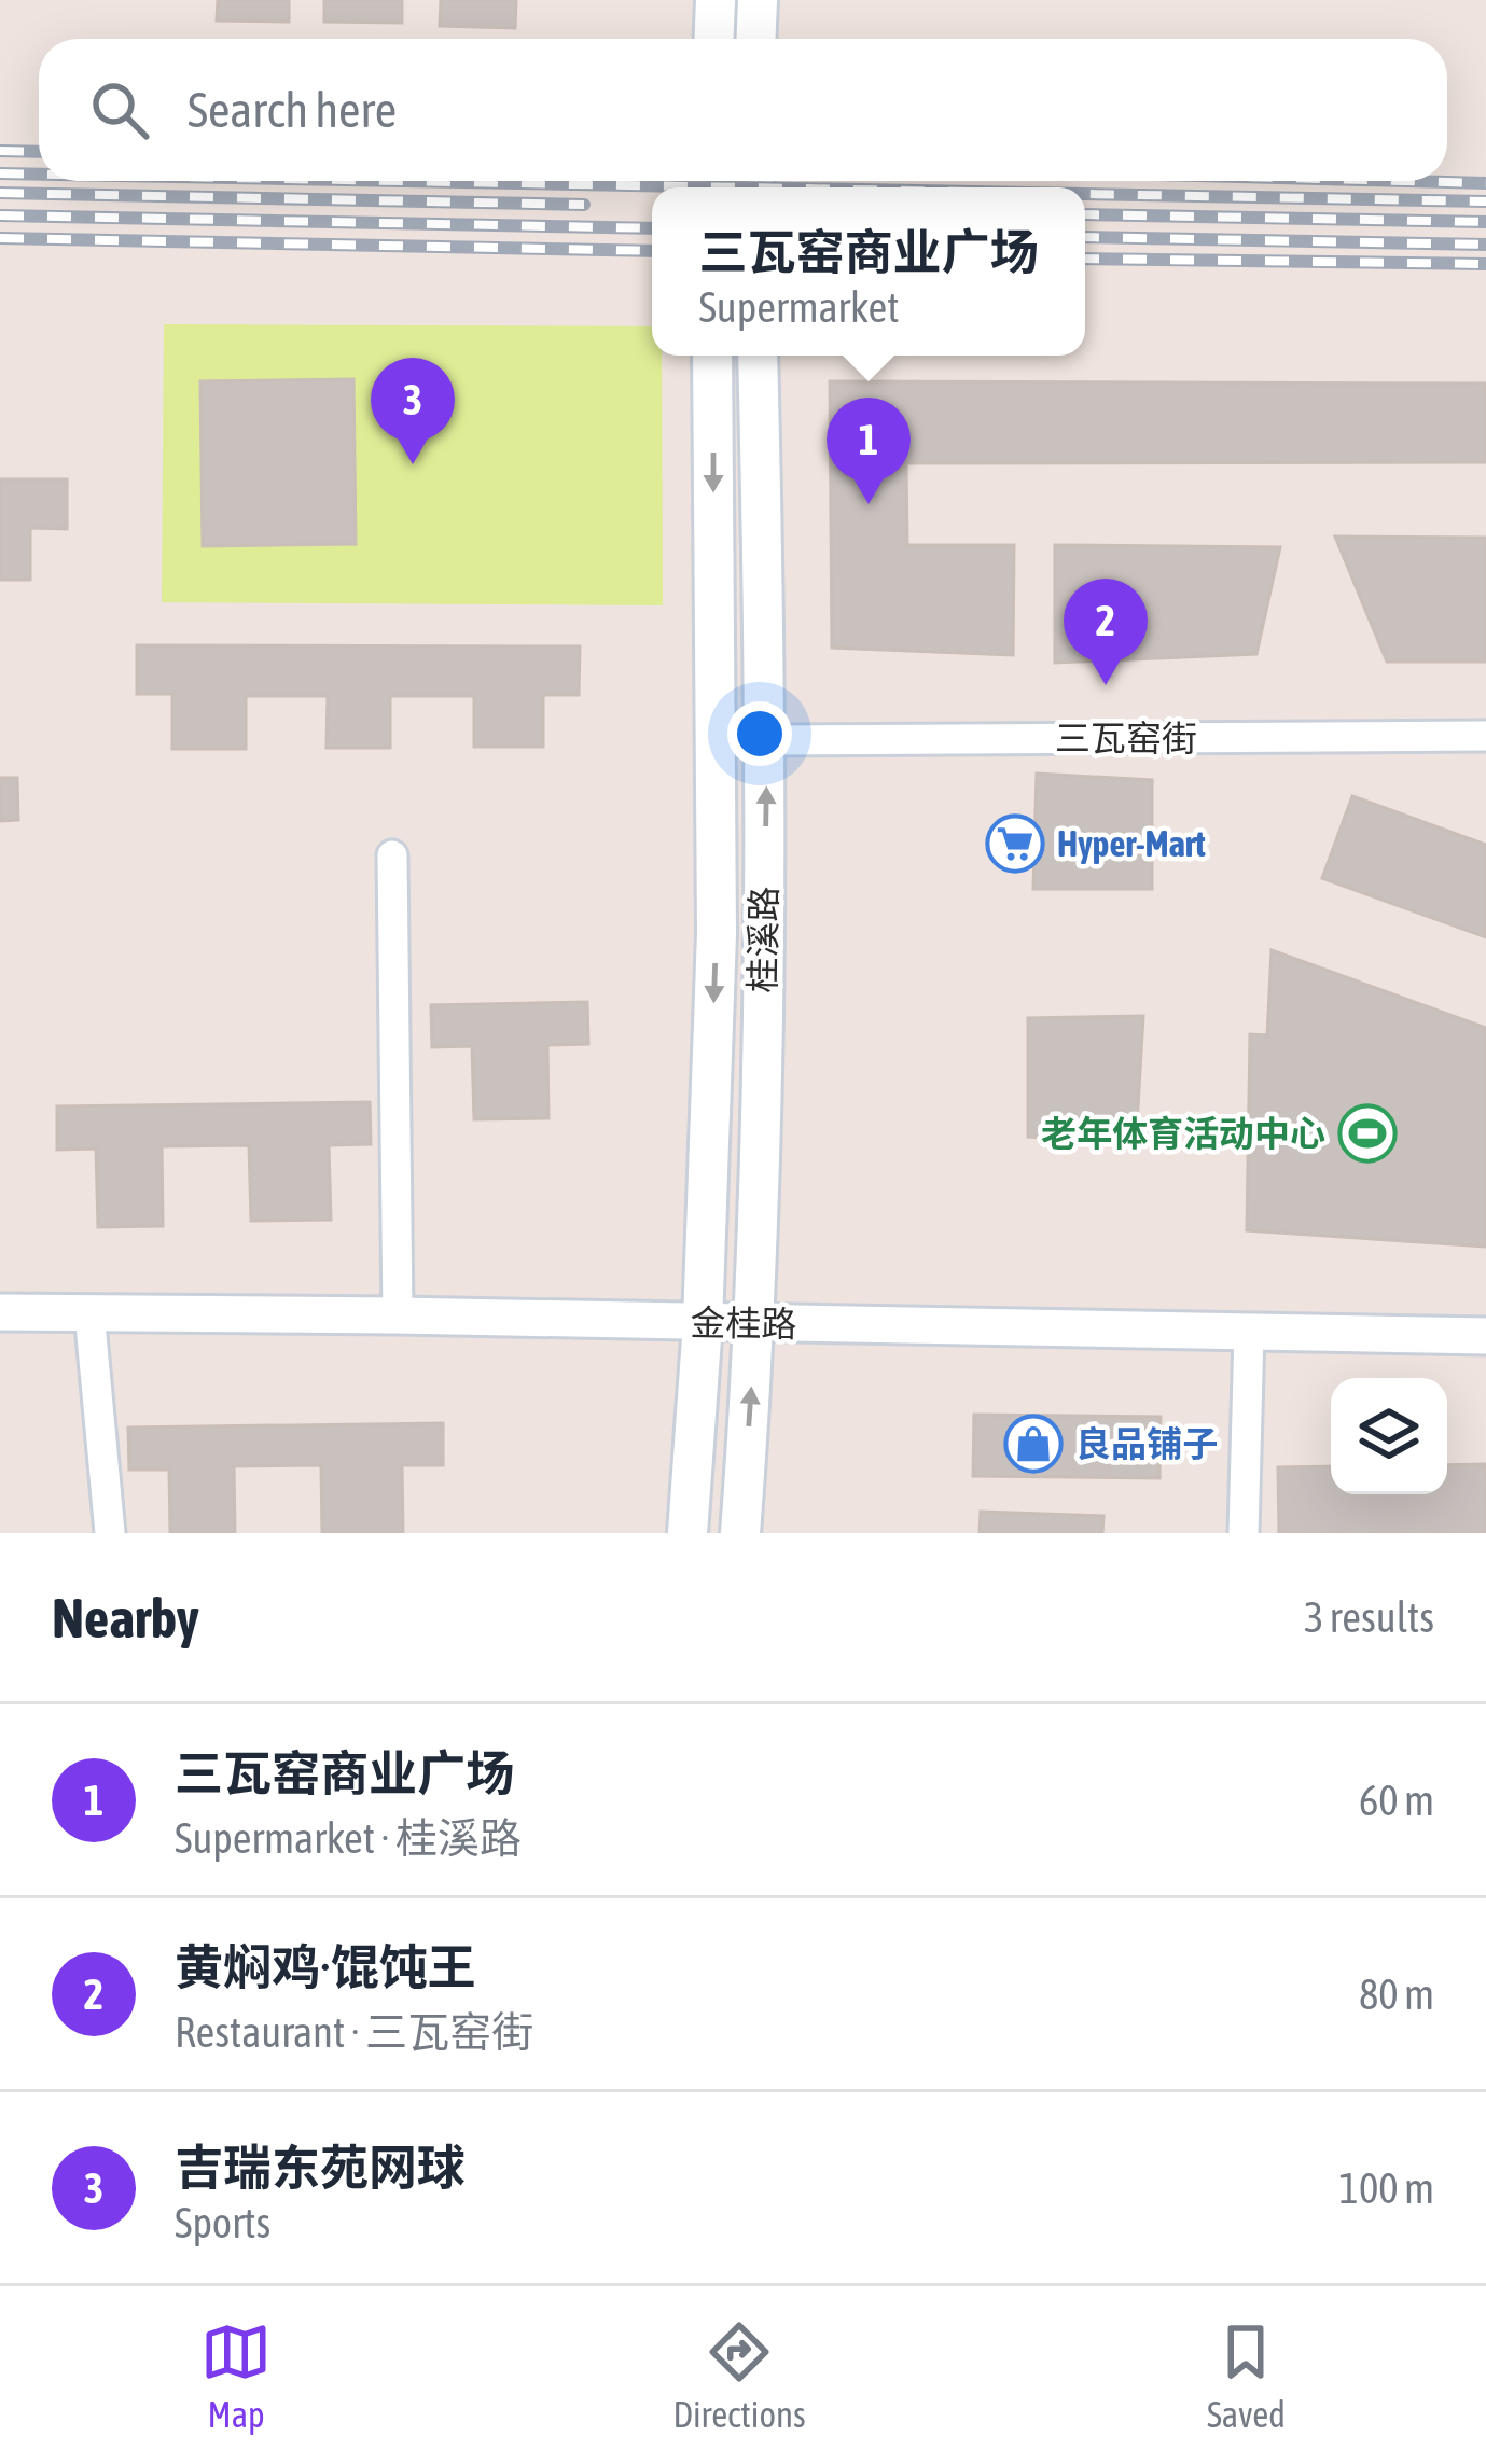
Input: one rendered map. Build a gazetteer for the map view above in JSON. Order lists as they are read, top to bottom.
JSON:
{
  "streets": {
    "main road": ["桂溪路"],
    "street": ["三瓦窑街", "金桂路"]
  },
  "crossings": [
    ["三瓦窑街", "桂溪路"],
    ["桂溪路", "金桂路"]
  ],
  "places": {
    "supermarket": ["Hyper-Mart"],
    "sports": ["老年体育活动中心"],
    "shop": ["良品铺子"]
  },
  "page": {
    "search": "Search here",
    "popup": ["三瓦窑商业广场", "Supermarket"],
    "pins": ["3", "1", "2"],
    "heading": ["Nearby", "3 results"],
    "list": [
      {
        "mark": "1",
        "name": "三瓦窑商业广场",
        "note": "Supermarket · 桂溪路",
        "value": "60 m"
      },
      {
        "mark": "2",
        "name": "黄焖鸡·馄饨王",
        "note": "Restaurant · 三瓦窑街",
        "value": "80 m"
      },
      {
        "mark": "3",
        "name": "吉瑞东苑网球",
        "note": "Sports",
        "value": "100 m"
      }
    ],
    "nav": ["Map", "Directions", "Saved"]
  }
}
